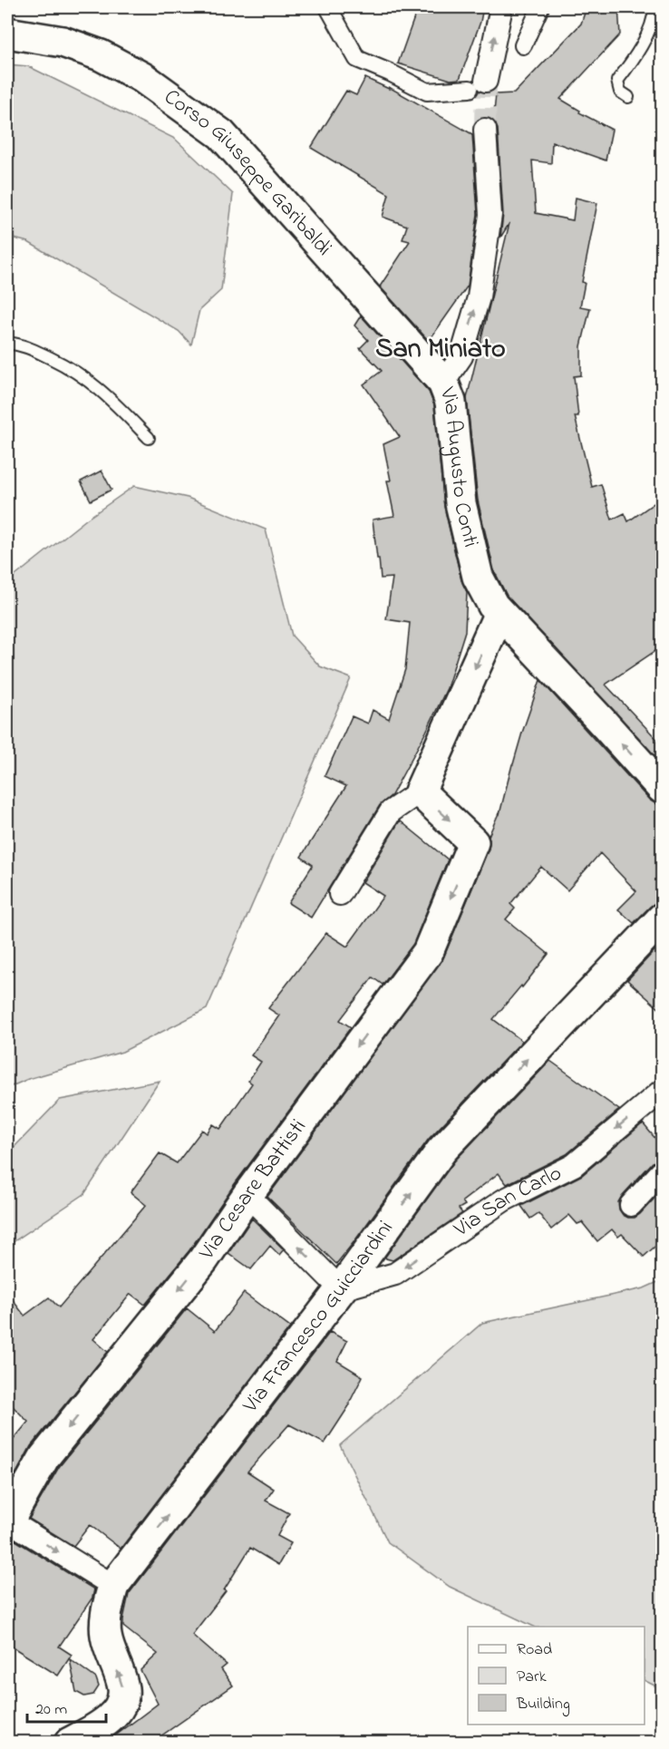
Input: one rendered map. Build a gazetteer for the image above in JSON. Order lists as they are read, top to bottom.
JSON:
{
  "streets": {
    "main road": [
      "Corso Giuseppe Garibaldi",
      "Via Augusto Conti",
      "Via Cesare Battisti",
      "Via Francesco Guicciardini"
    ],
    "street": ["Via San Carlo"]
  },
  "crossings": [
    ["Corso Giuseppe Garibaldi", "Via Augusto Conti"],
    ["Via San Carlo", "Via Francesco Guicciardini"]
  ],
  "one_way": [
    "Via Augusto Conti",
    "Via Cesare Battisti",
    "Via San Carlo",
    "Via Francesco Guicciardini"
  ],
  "districts": ["San Miniato"],
  "legend": ["Road", "Park", "Building"],
  "scale_bar": "20 m"
}
